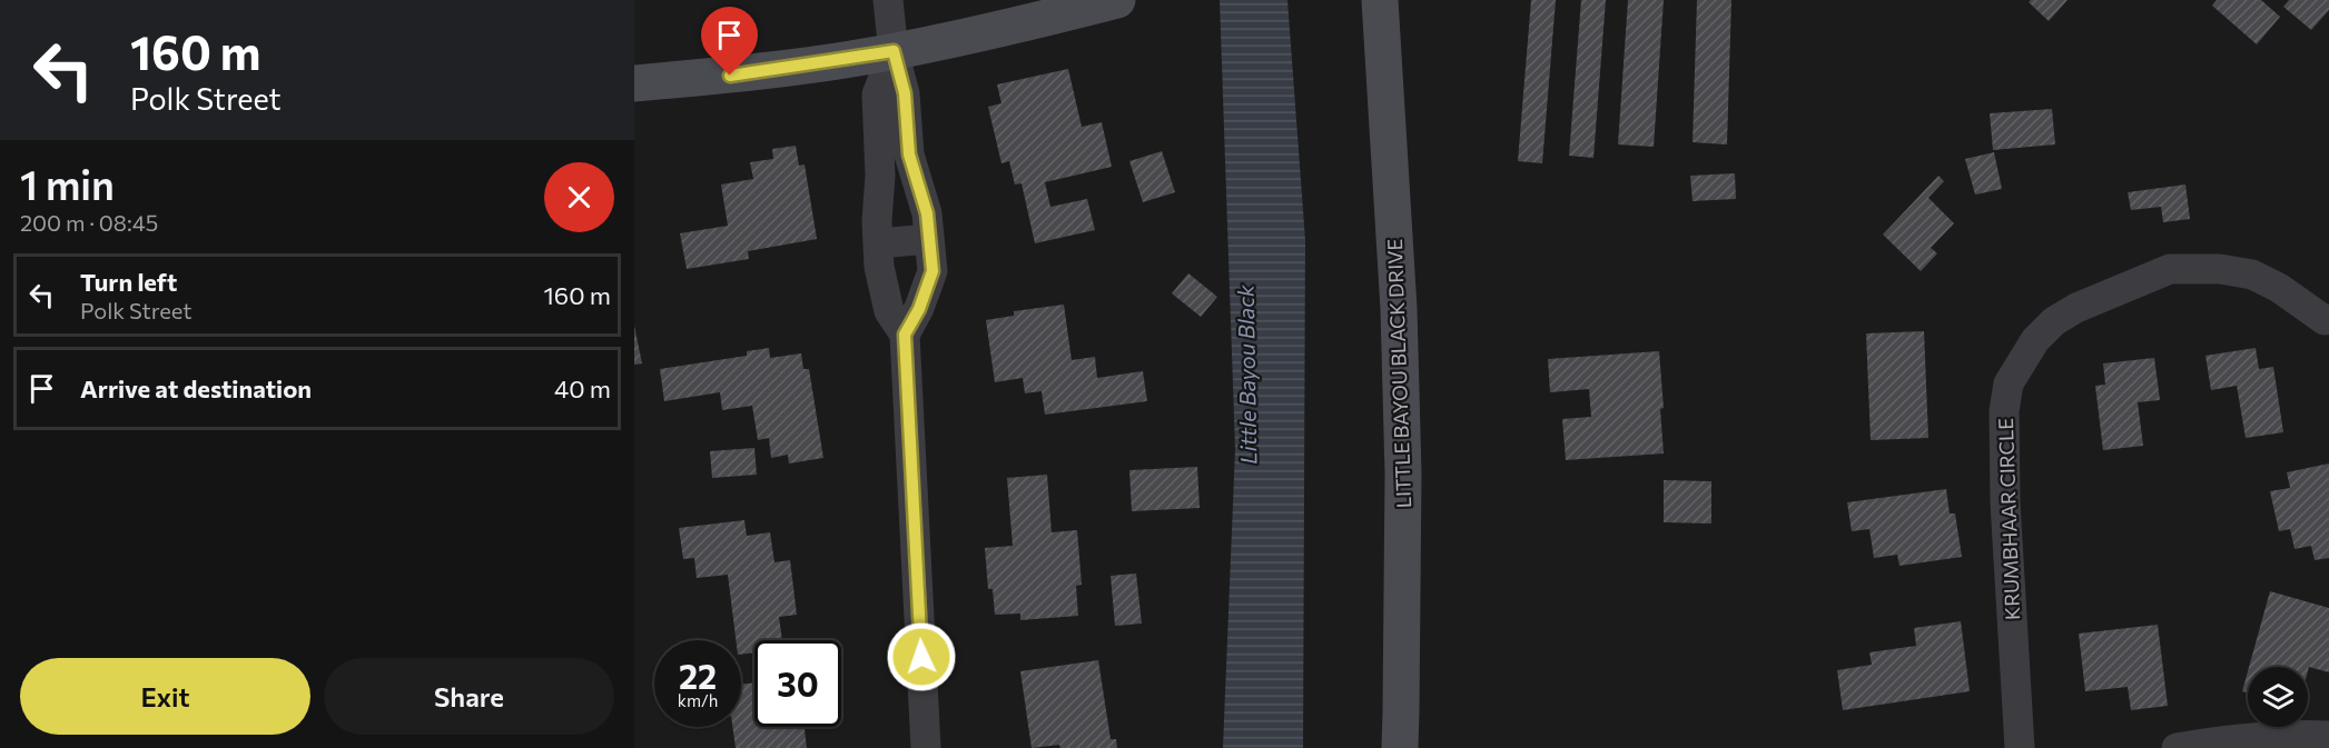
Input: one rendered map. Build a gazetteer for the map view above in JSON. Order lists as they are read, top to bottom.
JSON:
{
  "streets": {
    "main road": ["LITTLE BAYOU BLACK DRIVE"],
    "street": ["KRUMBHAAR CIRCLE"]
  },
  "water": ["Little Bayou Black"],
  "page": {
    "turn": ["160 m", "Polk Street"],
    "heading": ["1 min", "200 m · 08:45"],
    "list": [
      {
        "name": "Turn left",
        "note": "Polk Street",
        "value": "160 m"
      },
      {
        "name": "Arrive at destination",
        "value": "40 m"
      }
    ],
    "speed": "22 km/h",
    "limit": "30",
    "buttons": ["Exit", "Share"]
  }
}
